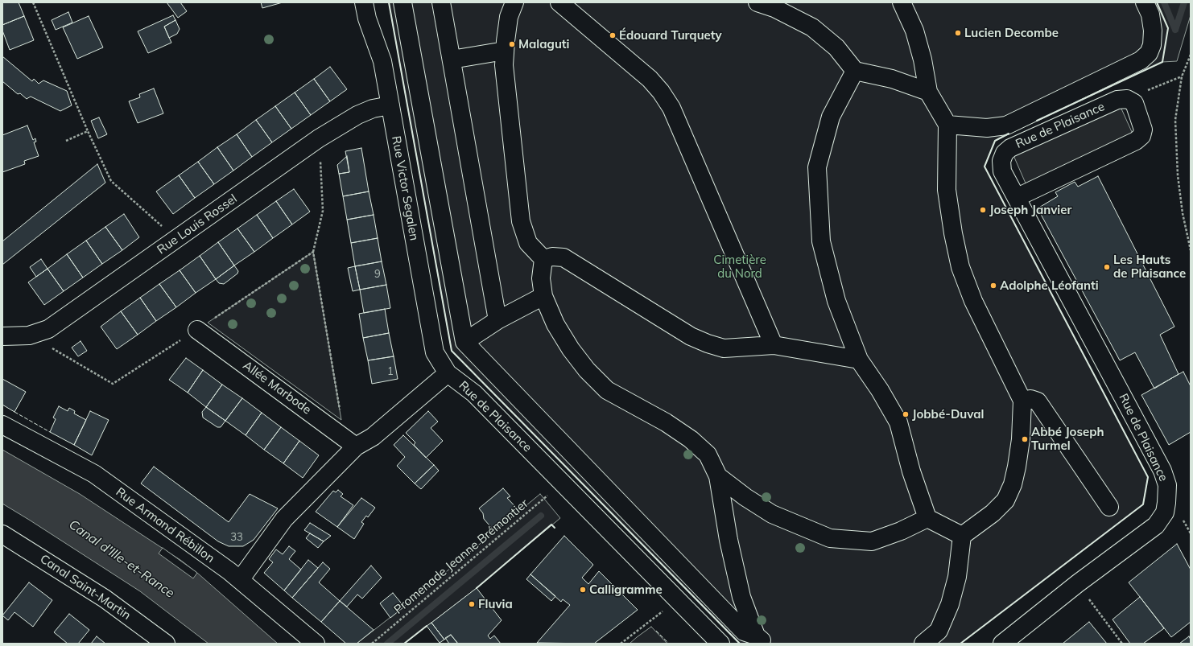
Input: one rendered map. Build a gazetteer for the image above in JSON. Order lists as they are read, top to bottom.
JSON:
{
  "streets": {
    "street": [
      "Rue de Plaisance",
      "Rue Victor Segalen",
      "Rue Louis Rossel",
      "Allée Marbode",
      "Rue Armand Rébillon",
      "Canal Saint-Martin"
    ],
    "path": ["Promenade Jeanne Brémontier"]
  },
  "crossings": [
    ["Rue de Plaisance", "Rue Victor Segalen"],
    ["Rue de Plaisance", "Allée Marbode"],
    ["Rue de Plaisance", "Rue Armand Rébillon"],
    ["Rue de Plaisance", "Promenade Jeanne Brémontier"],
    ["Rue Victor Segalen", "Rue Louis Rossel"]
  ],
  "water": ["Canal d'Ille-et-Rance"],
  "parks": ["Cimetière du Nord"],
  "places": [
    "Lucien Decombe",
    "Édouard Turquety",
    "Malaguti",
    "Joseph Janvier",
    "Les Hauts de Plaisance",
    "Adolphe Léofanti",
    "Jobbé-Duval",
    "Abbé Joseph Turmel",
    "Calligramme",
    "Fluvia"
  ],
  "house_numbers": ["9", "1", "33"]
}
